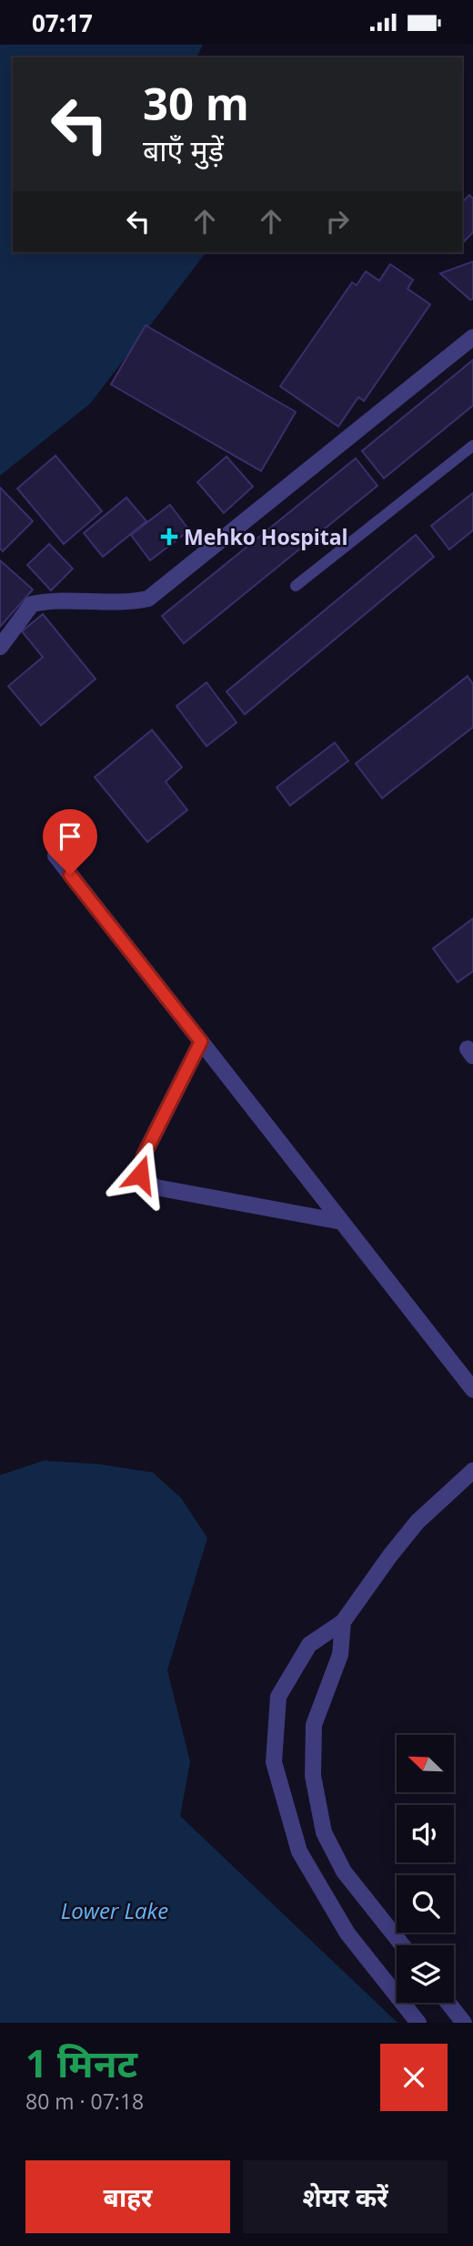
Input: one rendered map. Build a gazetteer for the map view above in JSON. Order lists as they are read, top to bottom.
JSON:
{
  "water": ["Lower Lake"],
  "places": {
    "health": ["Mehko Hospital"]
  },
  "north": "top left",
  "page": {
    "status": "07:17",
    "turn": ["30 m", "बाएँ मुड़ें"],
    "heading": ["1 मिनट", "80 m · 07:18"],
    "buttons": ["बाहर", "शेयर करें"]
  }
}
